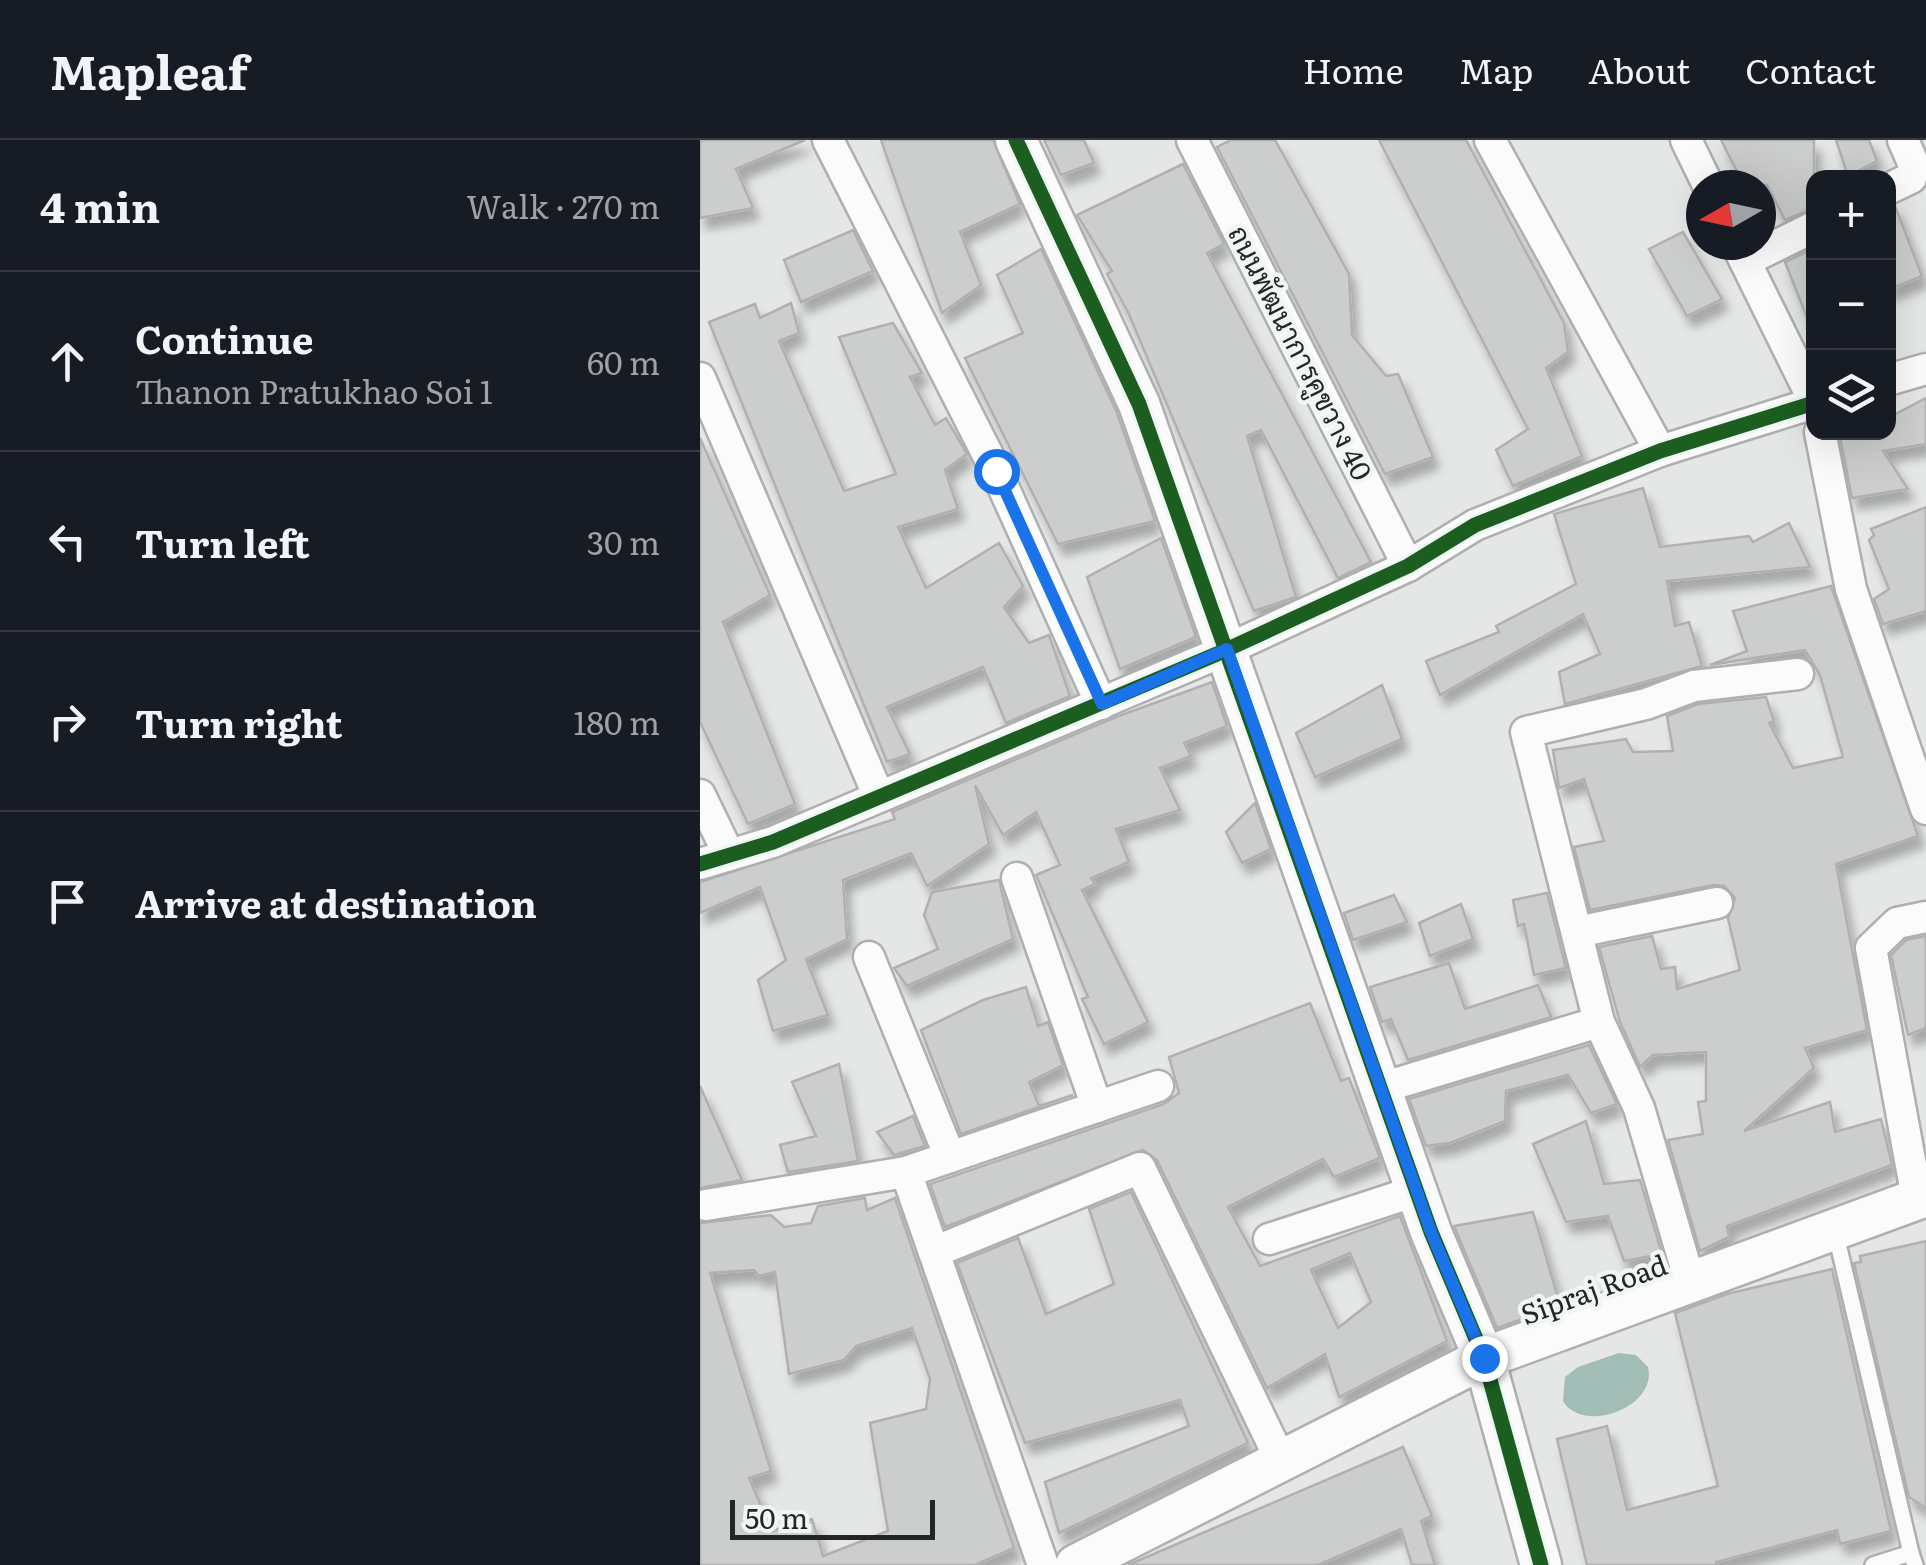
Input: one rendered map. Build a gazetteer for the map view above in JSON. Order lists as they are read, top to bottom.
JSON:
{
  "streets": {
    "street": ["ถนนพัฒนาการคูขวาง 40", "Sipraj Road"]
  },
  "scale_bar": "50 m",
  "north": "left",
  "page": {
    "header": "Mapleaf",
    "nav": [
      "Home",
      "Map",
      "About",
      "Contact"
    ],
    "heading": ["4 min", "Walk · 270 m"],
    "map_buttons": ["+", "−"],
    "list": [
      ["Continue", "Thanon Pratukhao Soi 1", "60 m"],
      ["Turn left", "30 m"],
      ["Turn right", "180 m"],
      "Arrive at destination"
    ],
    "scale": "50 m"
  }
}
